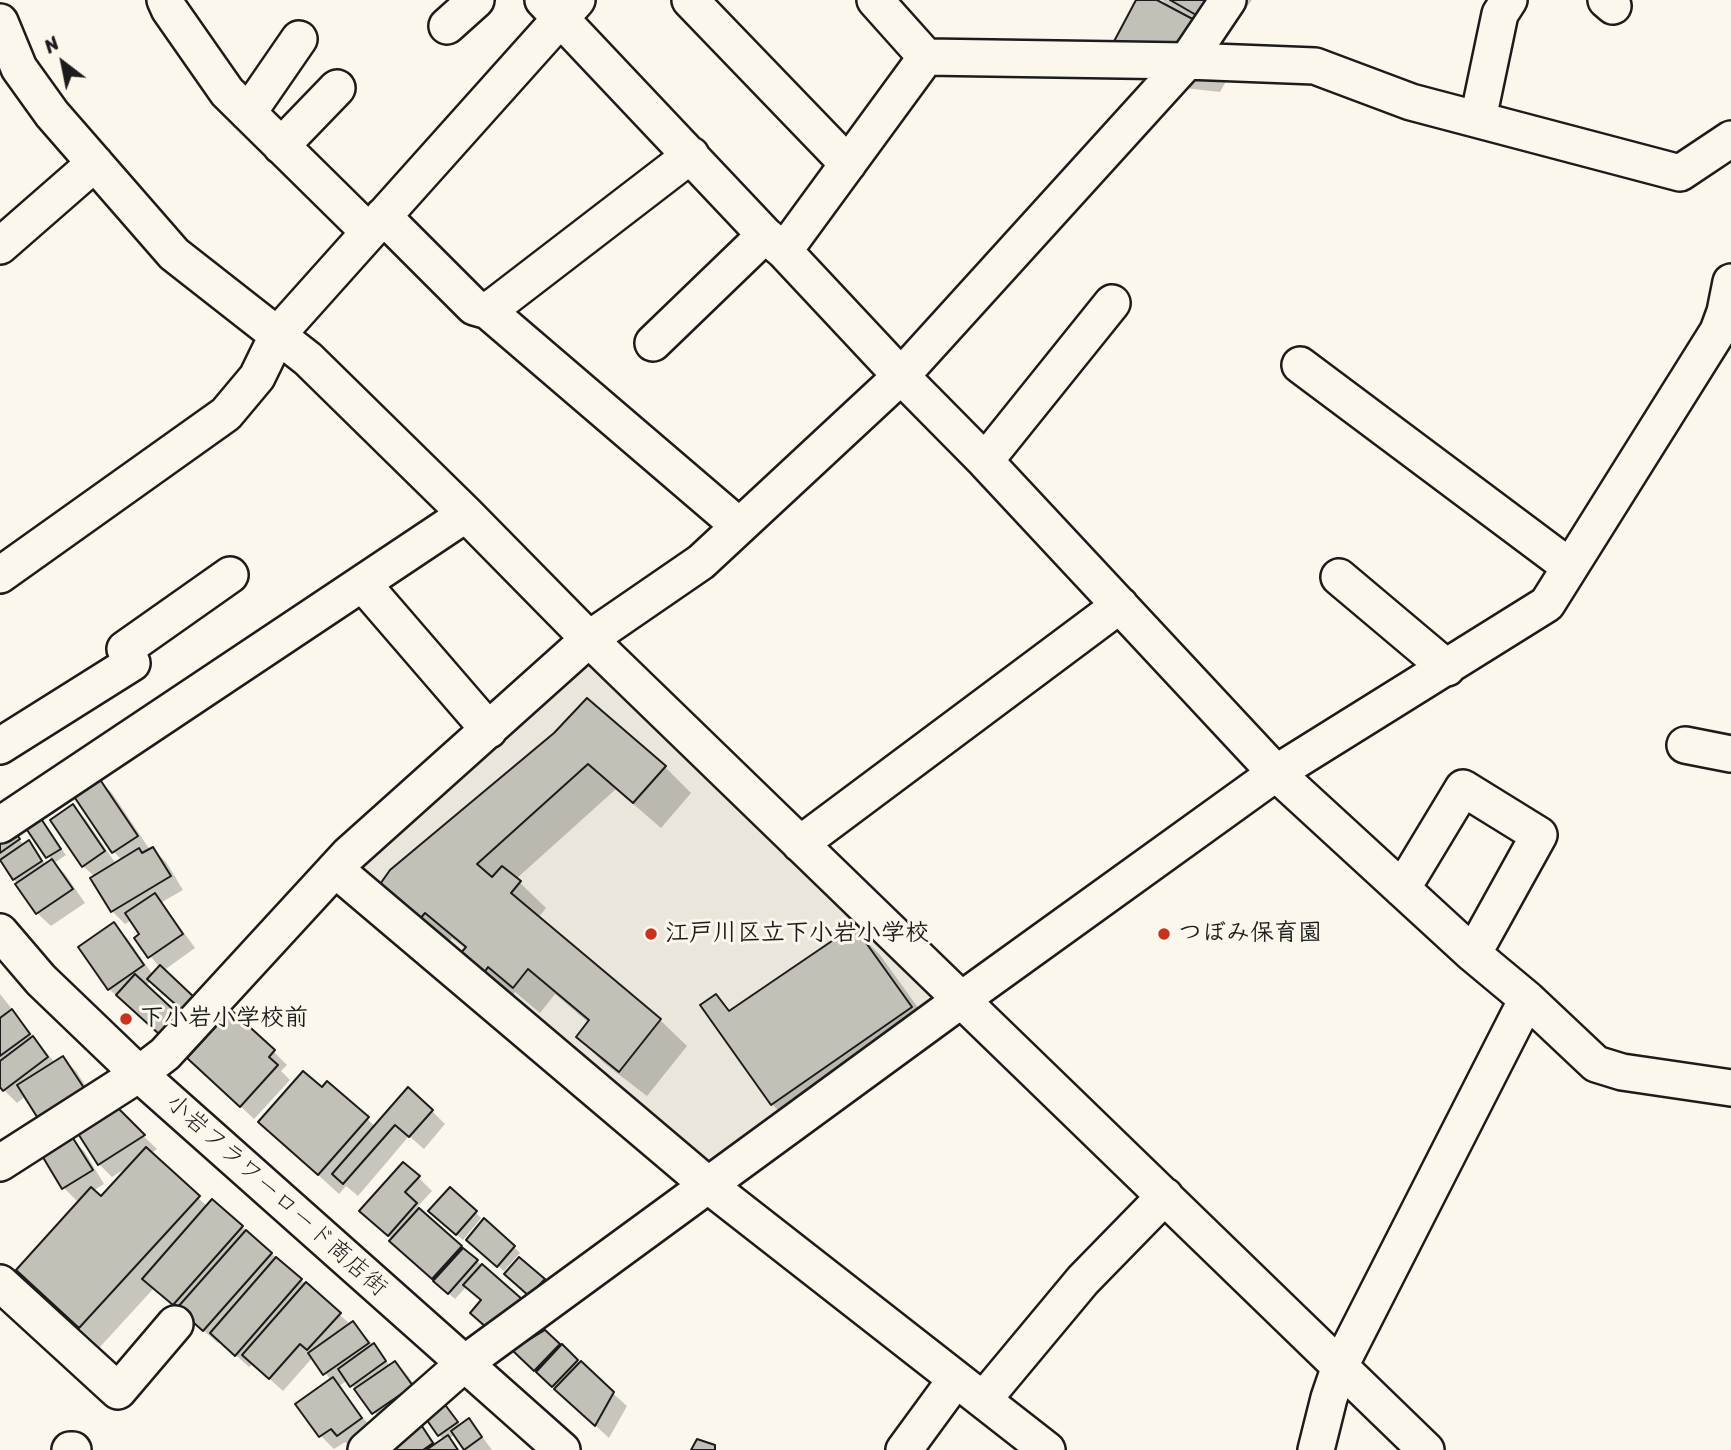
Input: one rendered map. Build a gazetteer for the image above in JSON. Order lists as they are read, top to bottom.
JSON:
{
  "streets": {
    "street": ["小岩フラワーロード商店街"]
  },
  "places": ["江戸川区立下小岩小学校", "つぼみ保育園", "下小岩小学校前"],
  "north": "top left"
}
